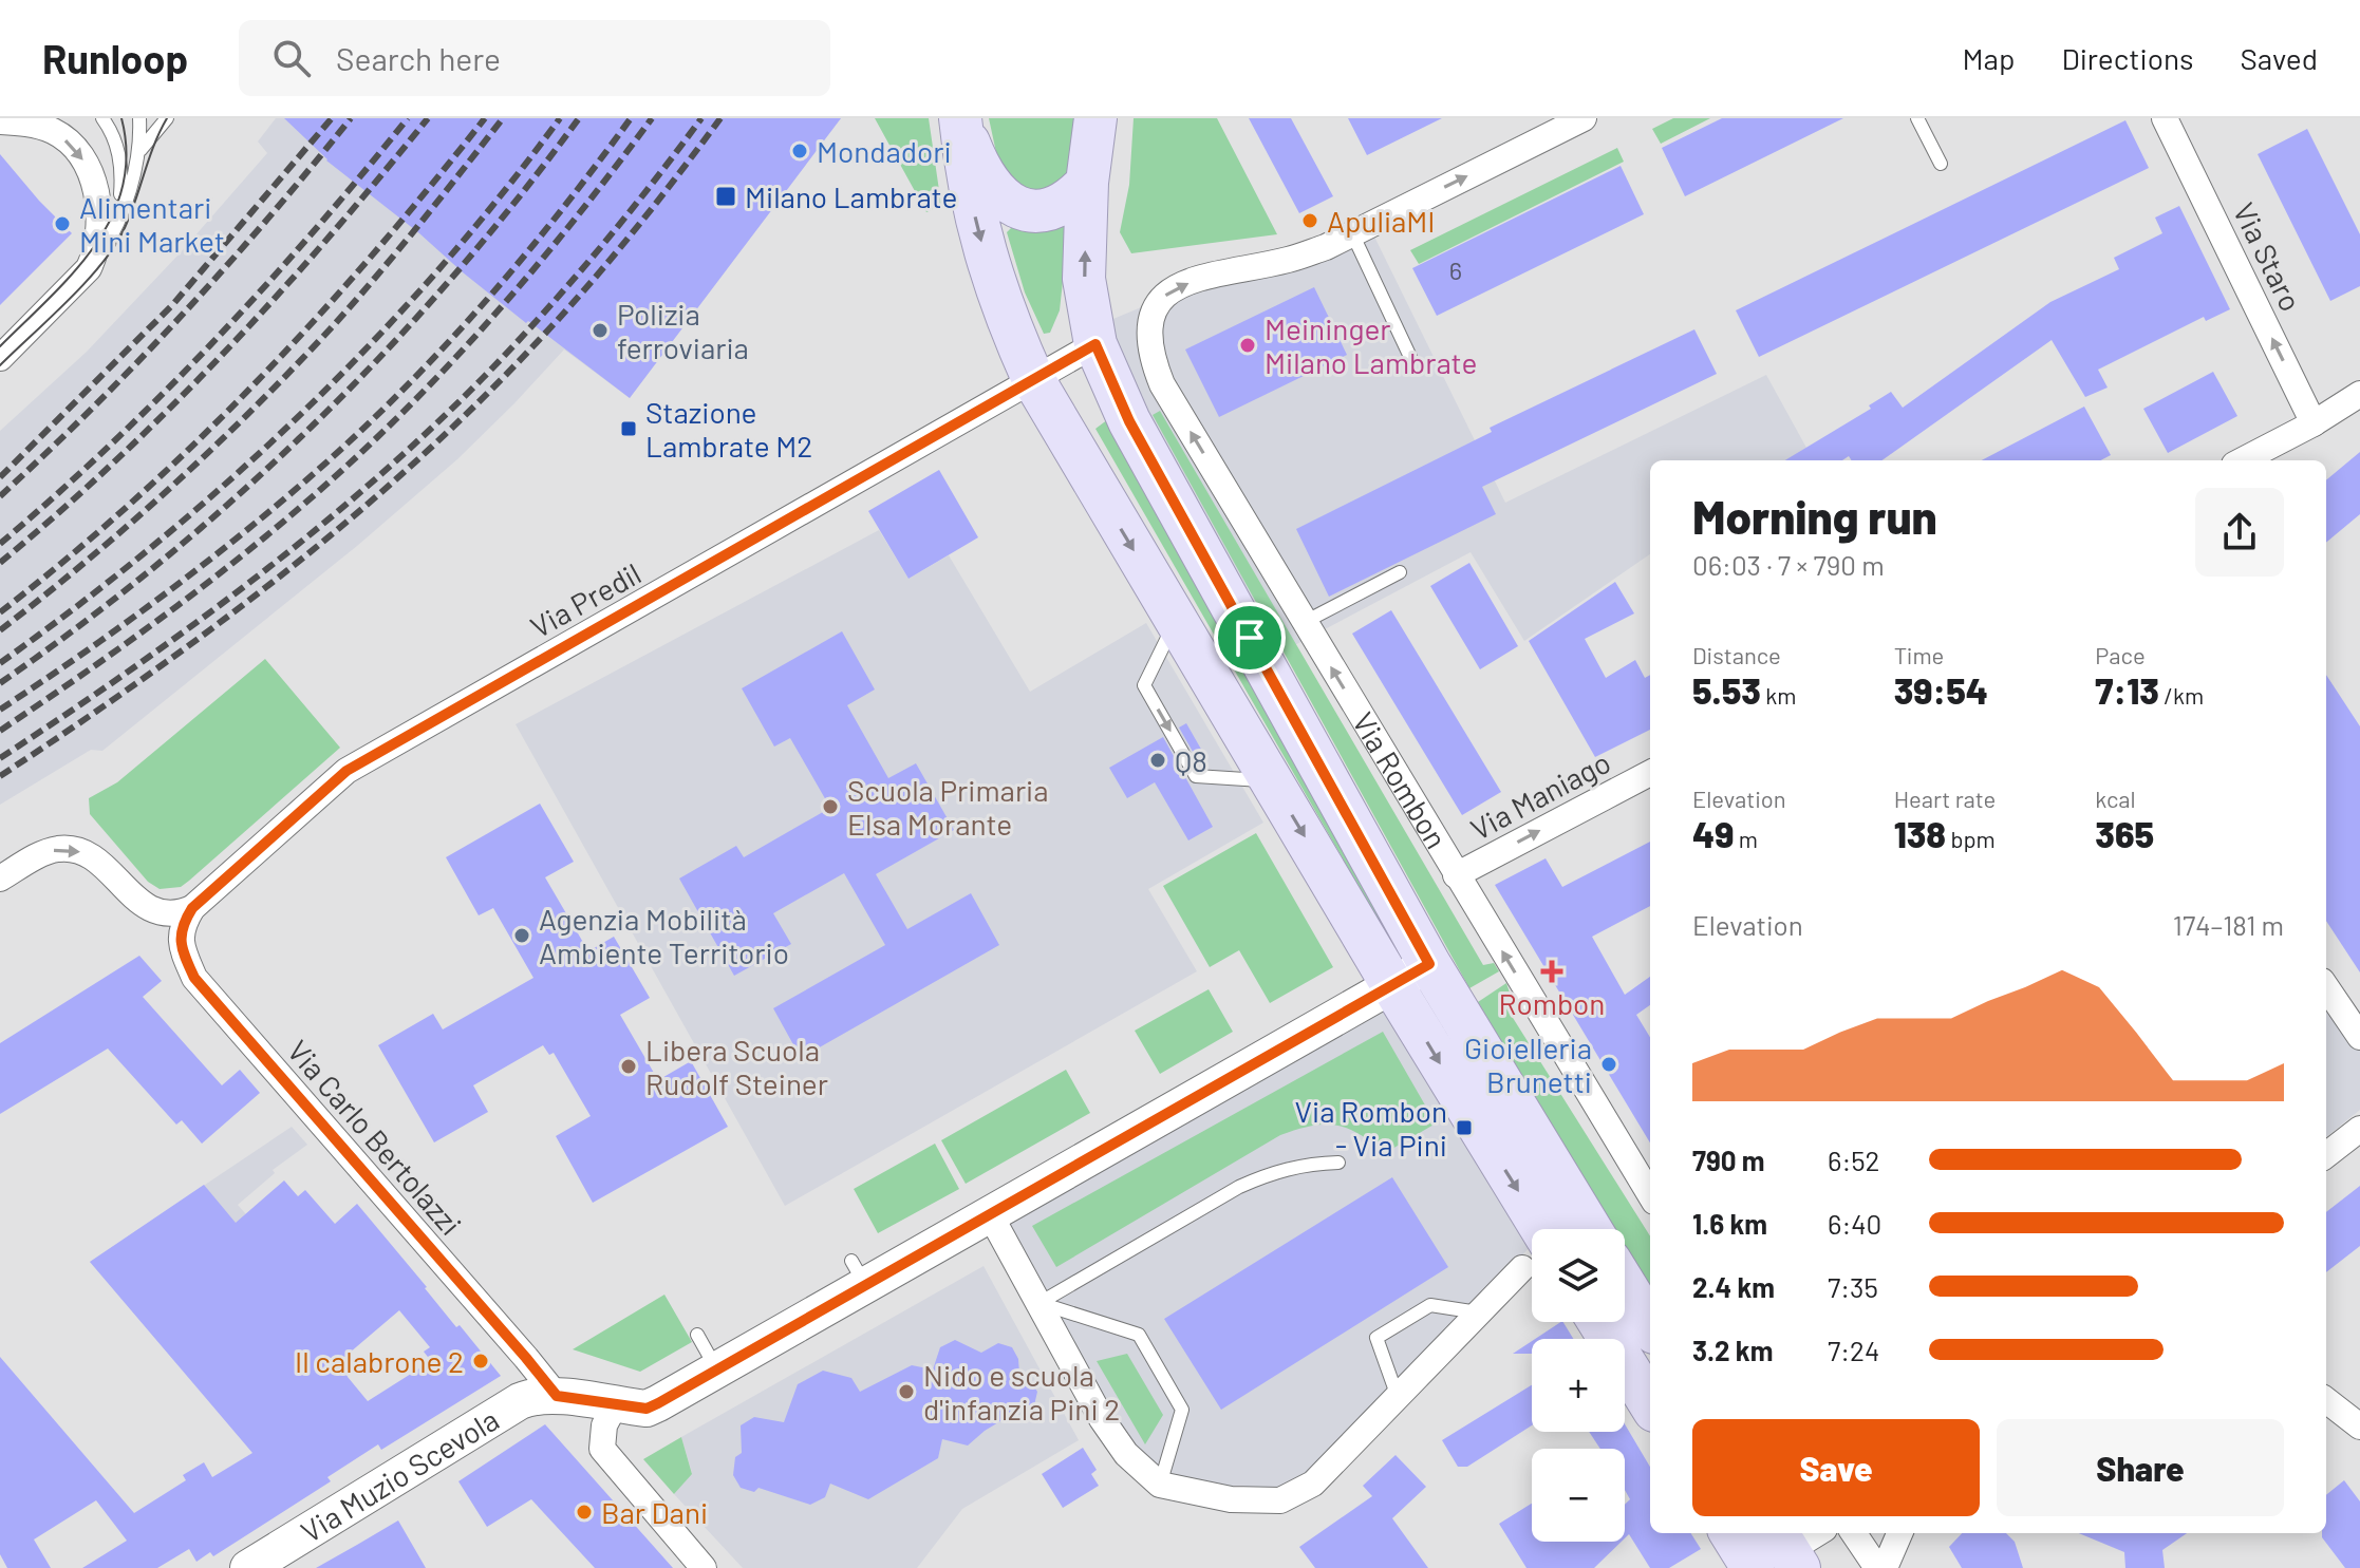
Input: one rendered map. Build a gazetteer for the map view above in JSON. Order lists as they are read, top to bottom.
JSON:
{
  "streets": {
    "main road": ["Via Rombon"],
    "street": [
      "Via Staro",
      "Via Predil",
      "Via Maniago",
      "Via Carlo Bertolazzi",
      "Via Muzio Scevola"
    ]
  },
  "crossings": [
    ["Via Predil", "Via Rombon"],
    ["Via Predil", "Via Carlo Bertolazzi"],
    ["Via Rombon", "Via Maniago"],
    ["Via Carlo Bertolazzi", "Via Muzio Scevola"]
  ],
  "one_way": ["Via Staro", "Via Maniago"],
  "places": {
    "other": [
      "Mondadori",
      "ApuliaMI",
      "Alimentari Mini Market",
      "Polizia ferroviaria",
      "Meininger Milano Lambrate",
      "Q8",
      "Scuola Primaria Elsa Morante",
      "Agenzia Mobilità Ambiente Territorio",
      "Gioielleria Brunetti",
      "Libera Scuola Rudolf Steiner",
      "Il calabrone 2",
      "Nido e scuola d'infanzia Pini 2",
      "Bar Dani"
    ],
    "transit": ["Milano Lambrate", "Stazione Lambrate M2", "Via Rombon - Via Pini"],
    "health": ["Rombon"]
  },
  "house_numbers": ["6"],
  "page": {
    "header": "Runloop",
    "search": "Search here",
    "nav": ["Map", "Directions", "Saved"],
    "heading": ["Morning run", "06:03 · 7 × 790 m"],
    "stats": [
      ["Distance", "5.53 km"],
      ["Time", "39:54"],
      ["Pace", "7:13 /km"],
      ["Elevation", "49 m"],
      ["Heart rate", "138 bpm"],
      ["kcal", "365"]
    ],
    "chart": ["Elevation", "174–181 m"],
    "list": [
      {
        "name": "790 m",
        "note": "6:52"
      },
      {
        "name": "1.6 km",
        "note": "6:40"
      },
      {
        "name": "2.4 km",
        "note": "7:35"
      },
      {
        "name": "3.2 km",
        "note": "7:24"
      }
    ],
    "map_buttons": ["+", "−"],
    "buttons": ["Save", "Share"]
  }
}
